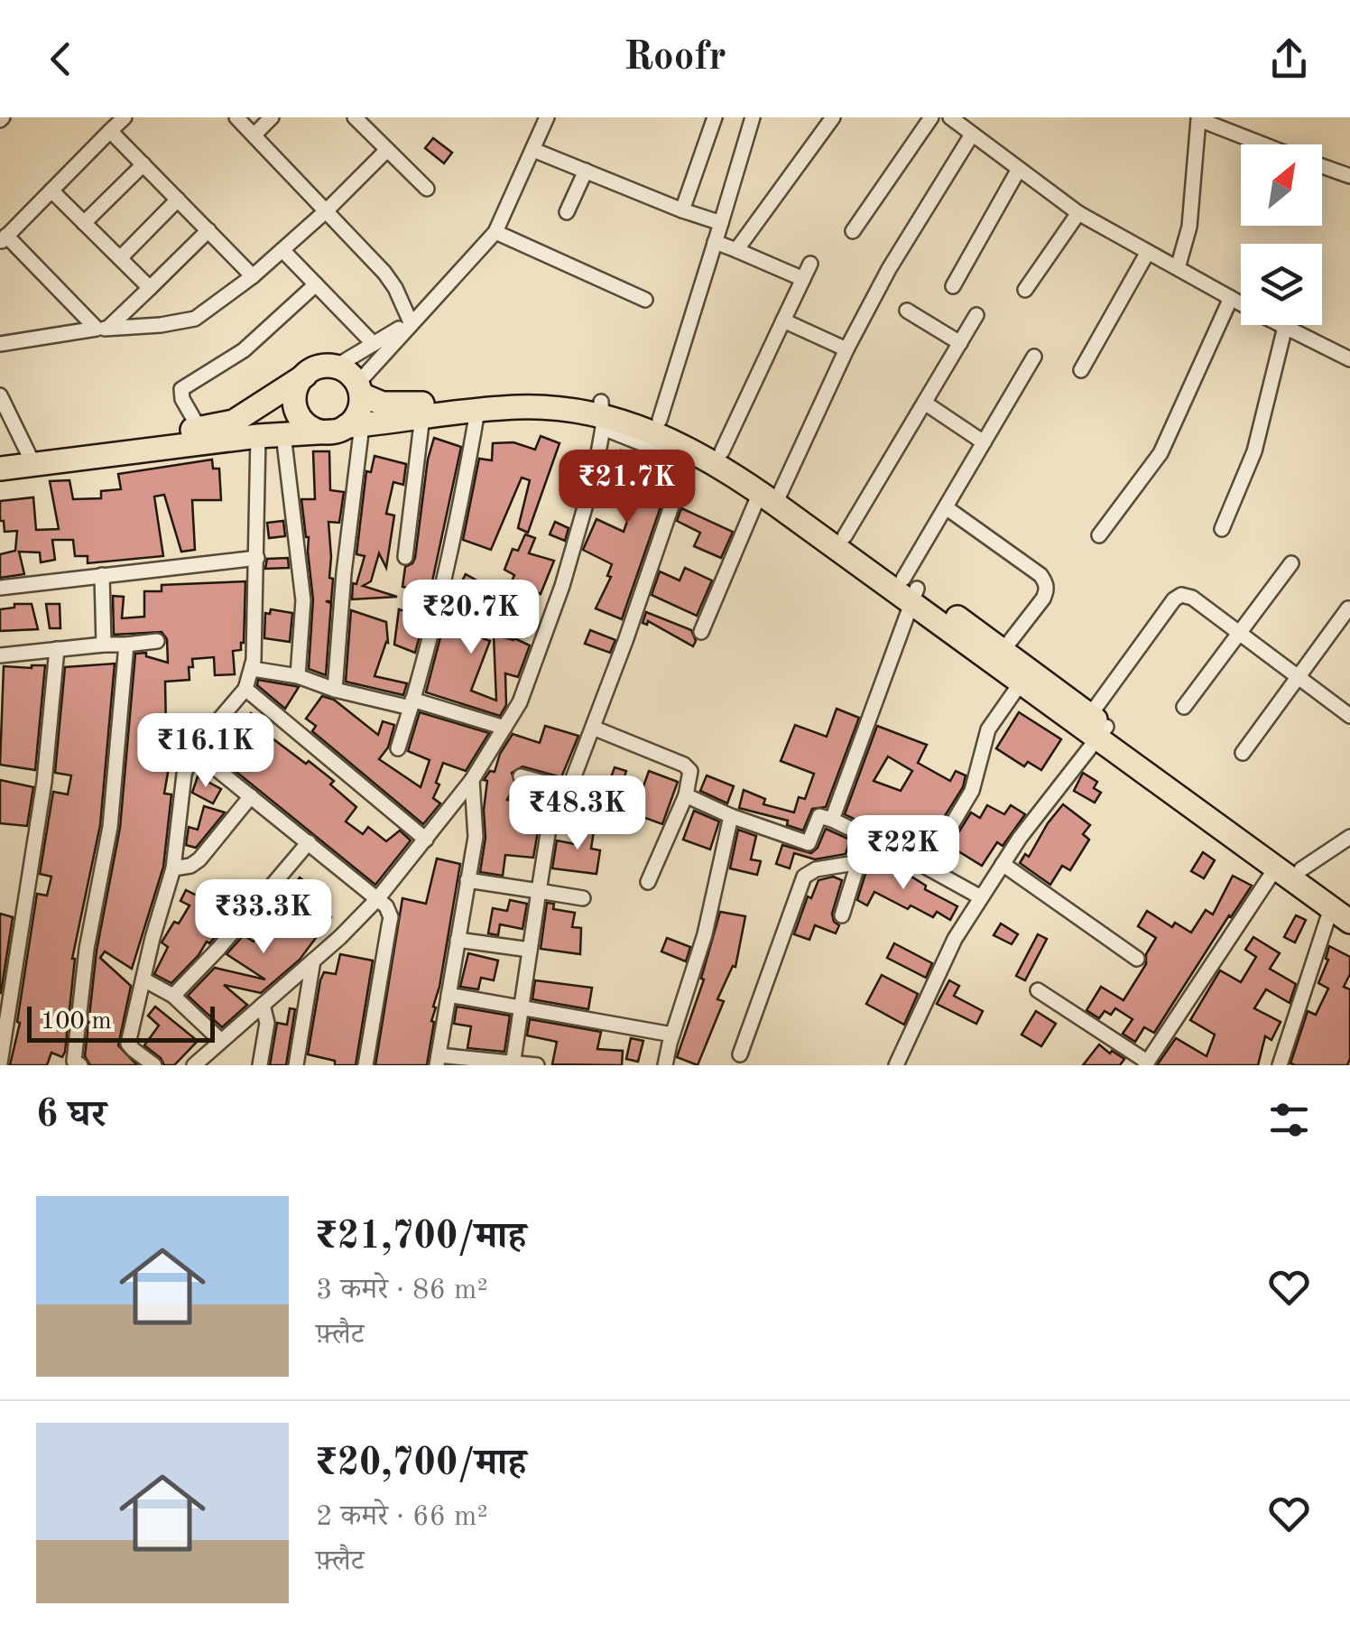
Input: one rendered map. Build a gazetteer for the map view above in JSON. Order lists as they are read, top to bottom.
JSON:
{
  "scale_bar": "100 m",
  "north": "top right",
  "page": {
    "header": "Roofr",
    "price": [
      "₹21.7K",
      "₹20.7K",
      "₹16.1K",
      "₹48.3K",
      "₹22K",
      "₹33.3K"
    ],
    "scale": "100 m",
    "heading": "6 घर",
    "list": [
      {
        "name": "₹21,700/माह",
        "note": "3 कमरे · 86 m² · फ़्लैट"
      },
      {
        "name": "₹20,700/माह",
        "note": "2 कमरे · 66 m² · फ़्लैट"
      }
    ]
  }
}
